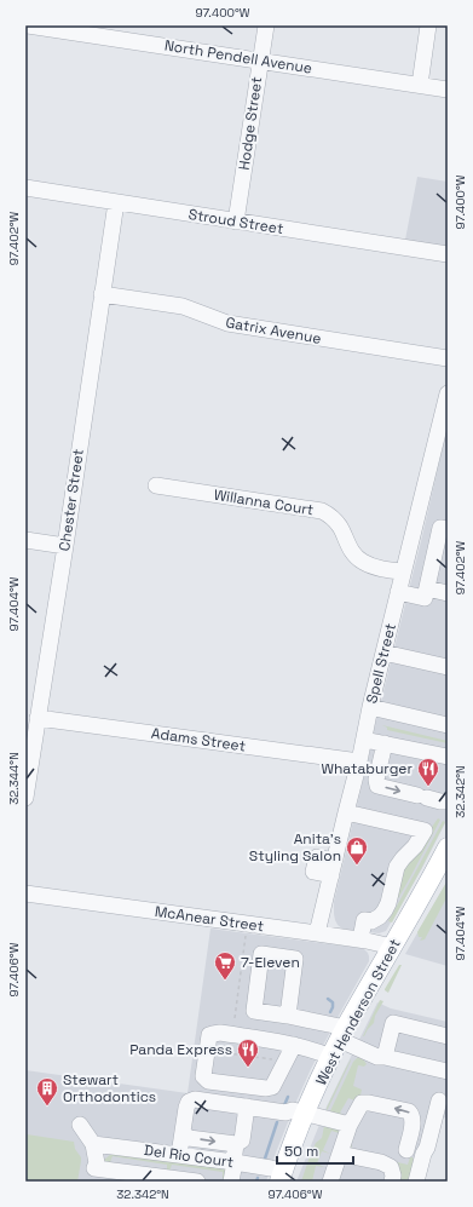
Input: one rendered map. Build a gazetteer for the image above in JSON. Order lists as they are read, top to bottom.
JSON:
{
  "streets": {
    "main road": ["West Henderson Street"],
    "street": [
      "North Pendell Avenue",
      "Hodge Street",
      "Stroud Street",
      "Gatrix Avenue",
      "Chester Street",
      "Willanna Court",
      "Spell Street",
      "Adams Street",
      "McAnear Street",
      "Del Rio Court"
    ]
  },
  "crossings": [
    ["North Pendell Avenue", "Hodge Street"],
    ["Hodge Street", "Stroud Street"],
    ["Stroud Street", "Chester Street"],
    ["Gatrix Avenue", "Chester Street"],
    ["Chester Street", "Adams Street"],
    ["Willanna Court", "Spell Street"],
    ["Spell Street", "Adams Street"],
    ["Spell Street", "McAnear Street"],
    ["McAnear Street", "West Henderson Street"],
    ["West Henderson Street", "Del Rio Court"]
  ],
  "places": {
    "restaurant": ["Whataburger", "Panda Express"],
    "shop": ["Anita's Styling Salon"],
    "supermarket": ["7-Eleven"],
    "building": ["Stewart Orthodontics"]
  },
  "scale_bar": "50 m",
  "coordinates": [
    "97.400°W",
    "97.402°W",
    "97.404°W",
    "32.344°N",
    "32.342°N",
    "97.406°W"
  ]
}
